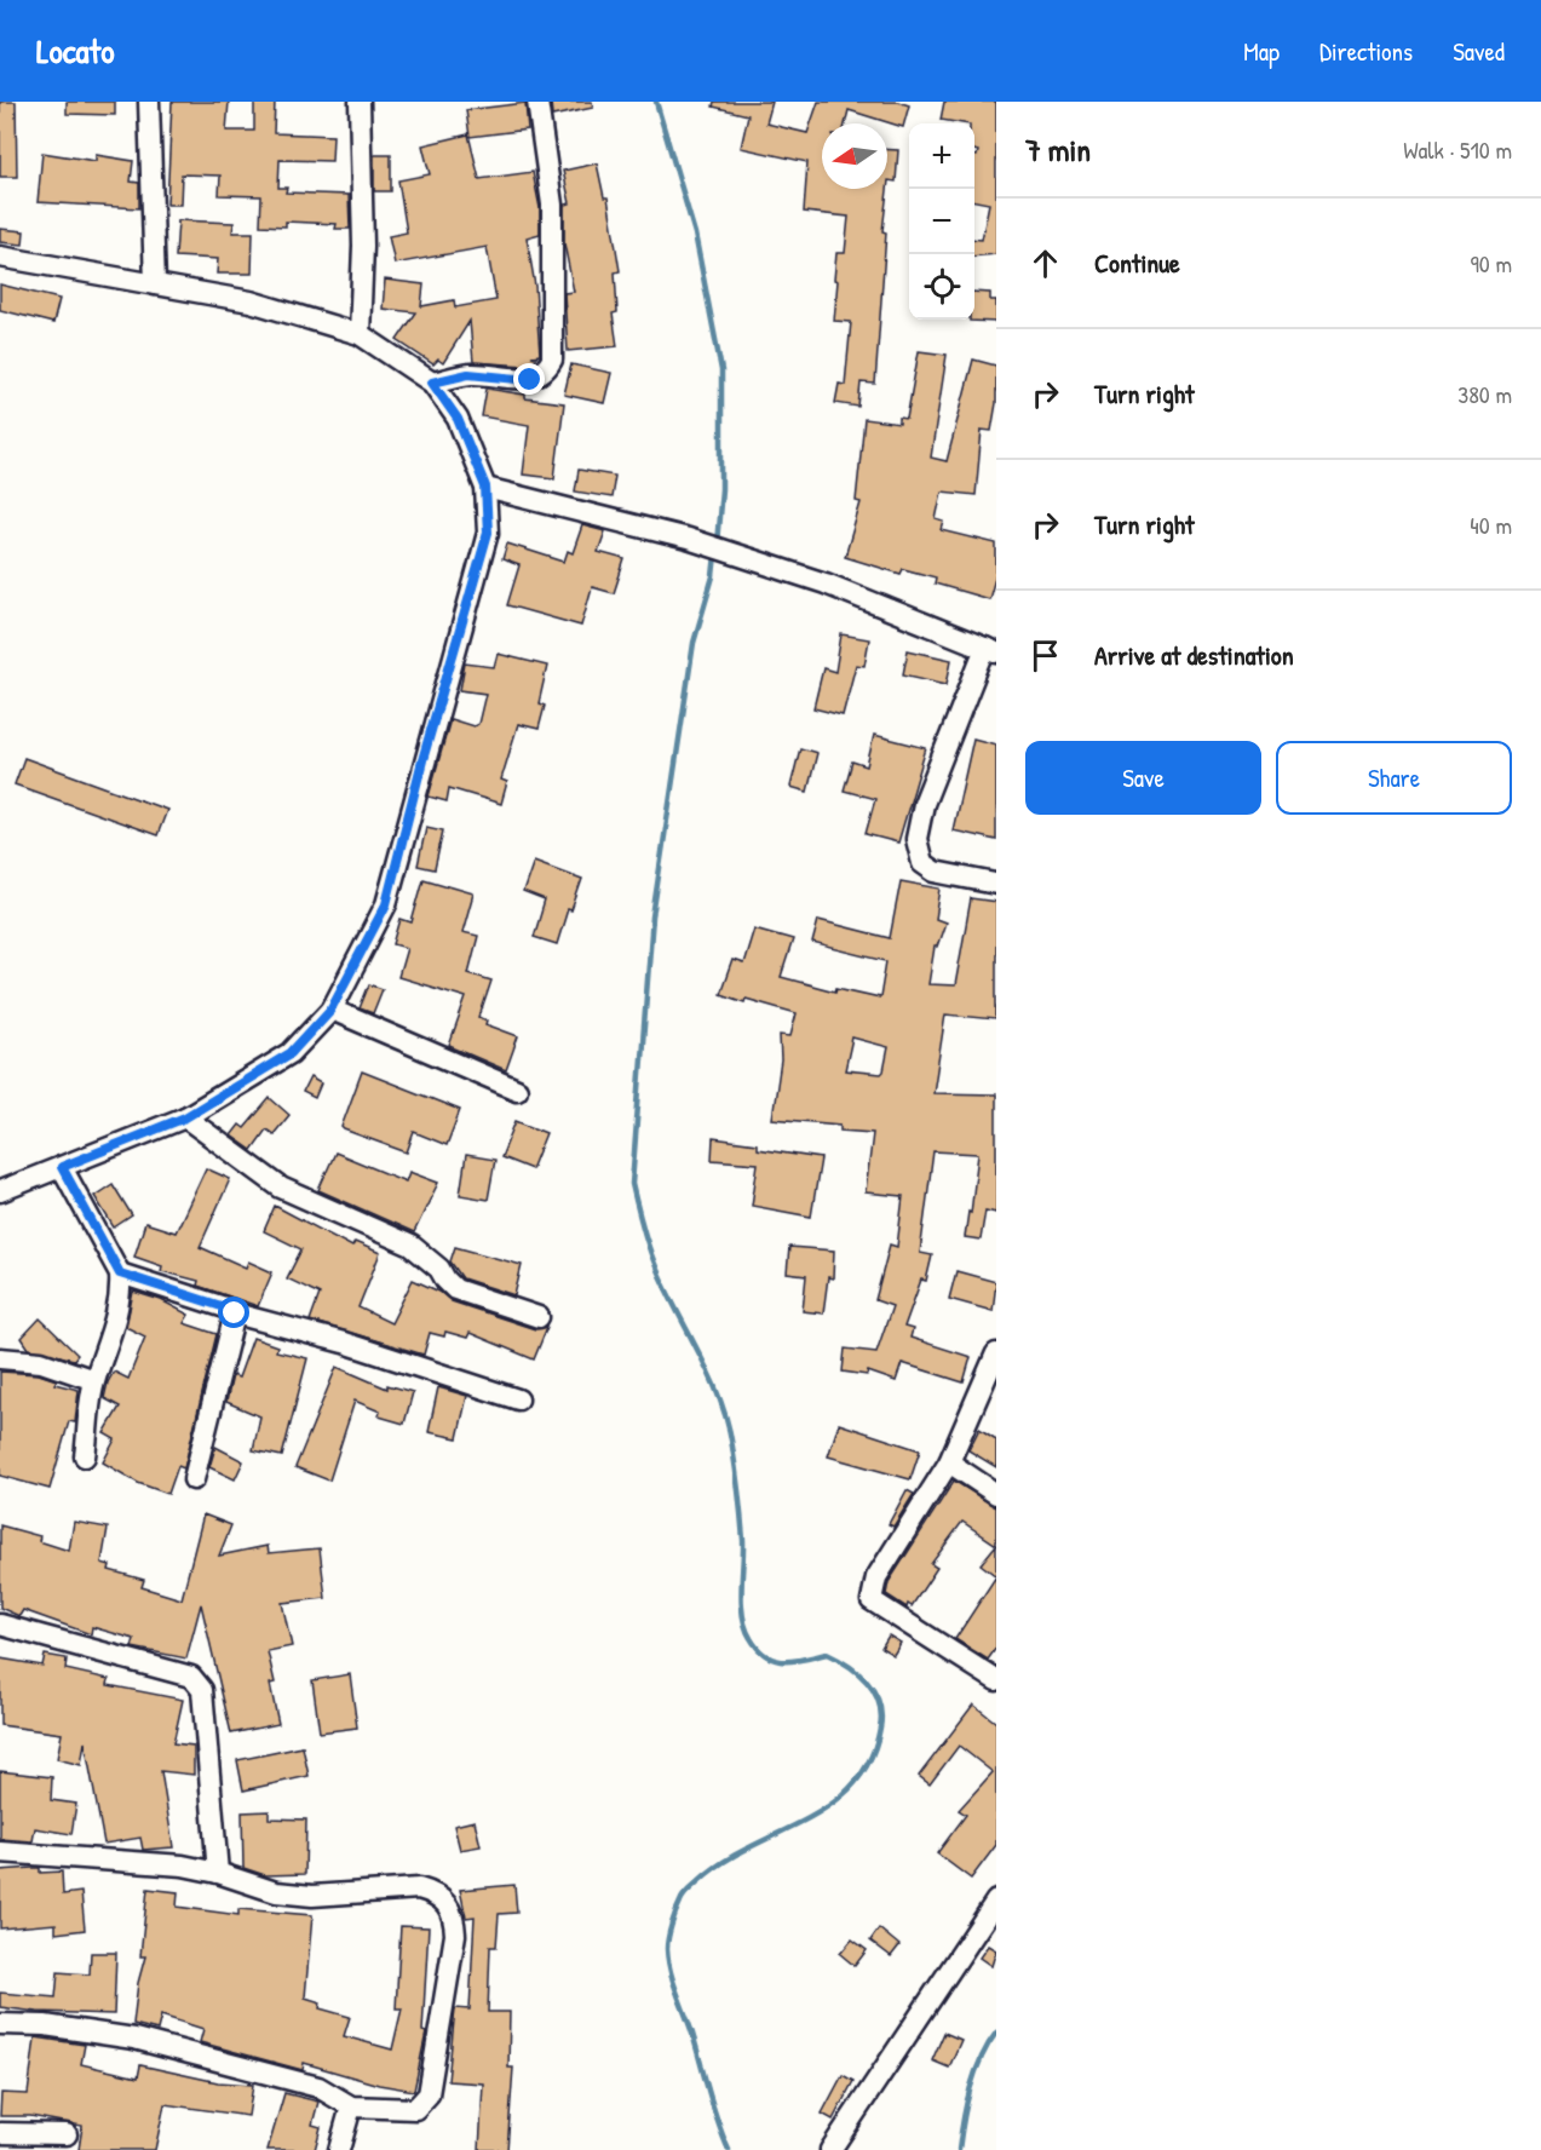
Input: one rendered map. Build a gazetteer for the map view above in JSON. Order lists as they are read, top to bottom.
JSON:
{
  "north": "left",
  "page": {
    "header": "Locato",
    "nav": ["Map", "Directions", "Saved"],
    "heading": ["7 min", "Walk · 510 m"],
    "map_buttons": ["+", "−"],
    "list": [
      ["Continue", "90 m"],
      ["Turn right", "380 m"],
      ["Turn right", "40 m"],
      "Arrive at destination"
    ],
    "buttons": ["Save", "Share"]
  }
}
